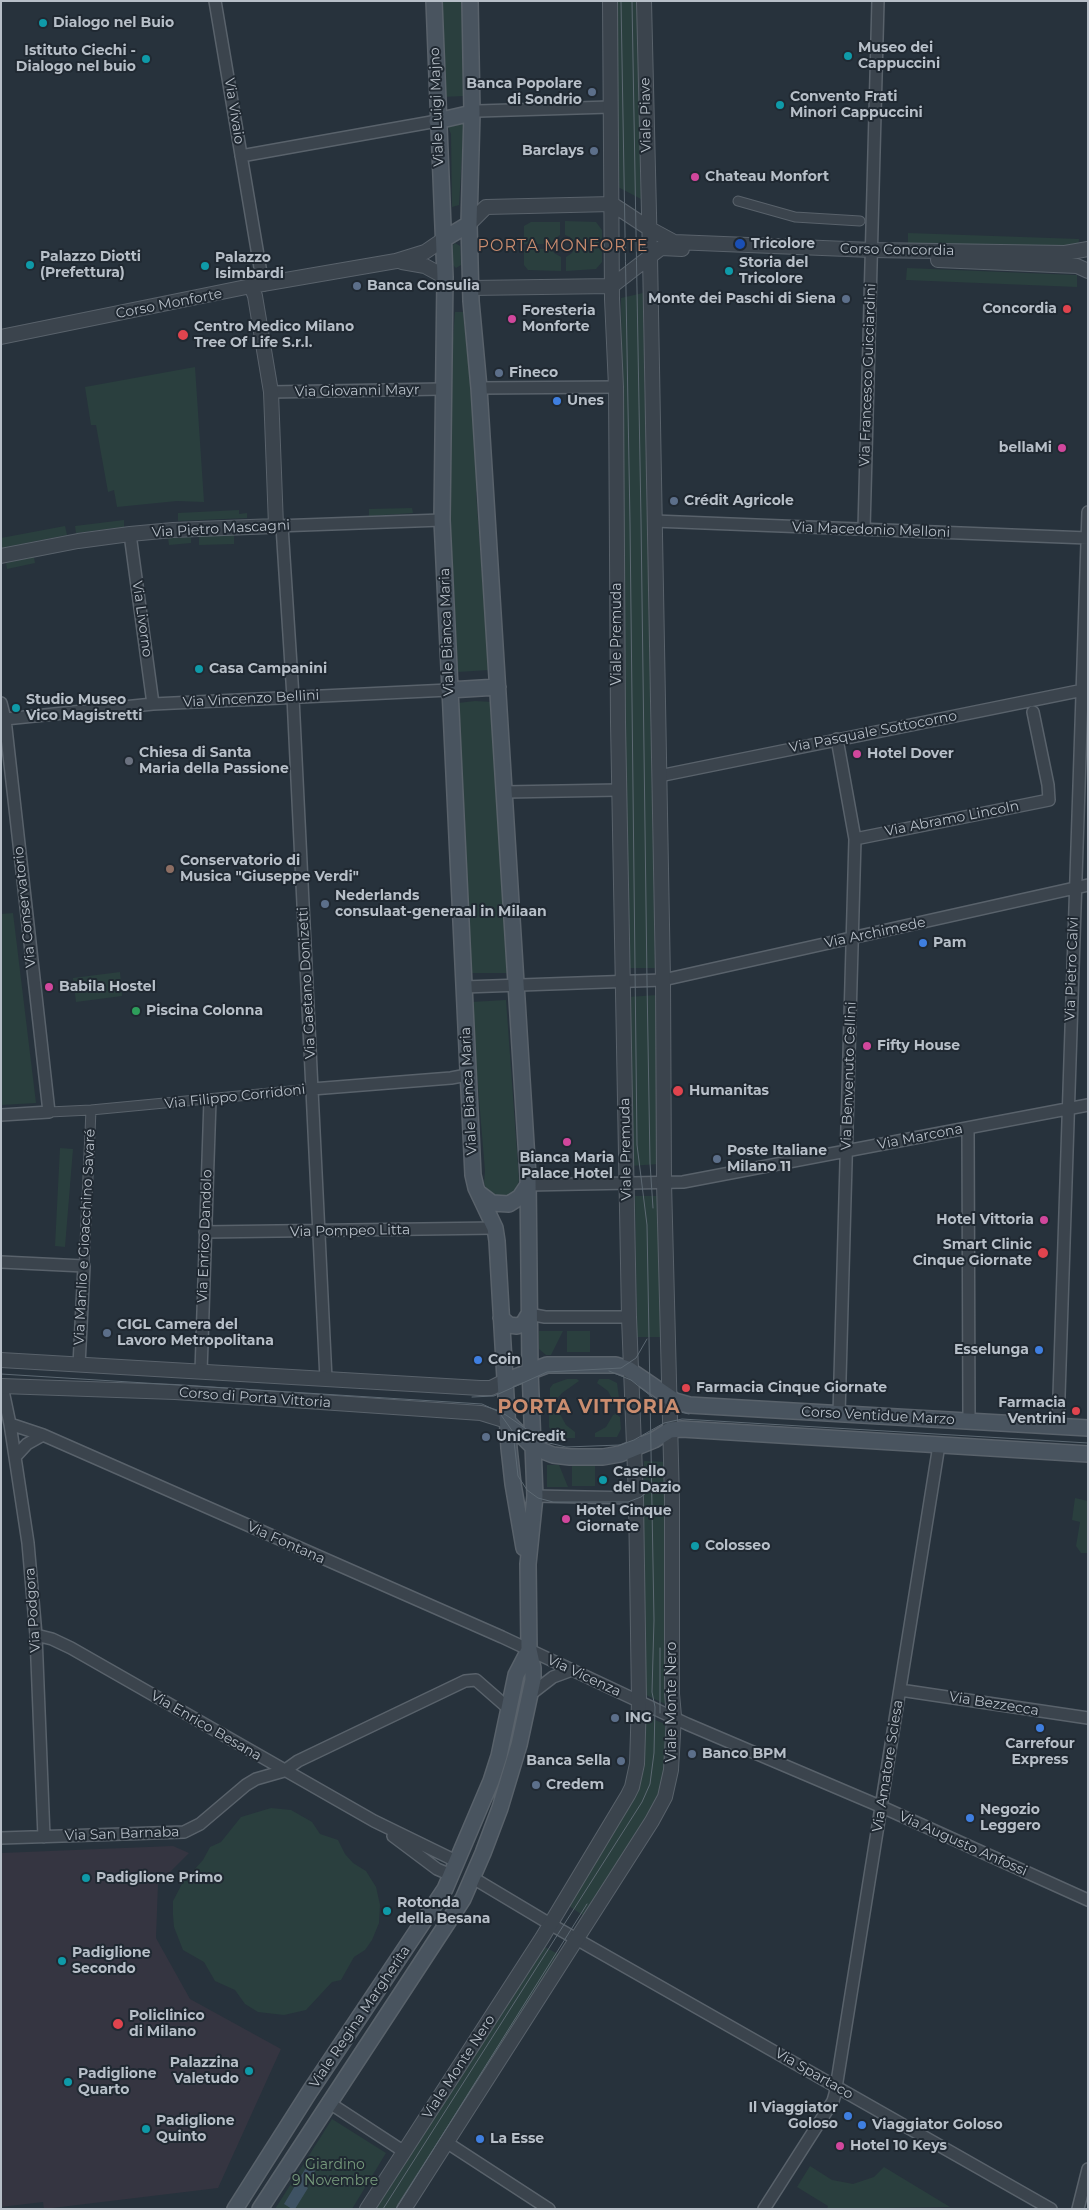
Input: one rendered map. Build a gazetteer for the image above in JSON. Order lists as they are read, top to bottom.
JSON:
{
  "streets": {
    "main road": [
      "Viale Luigi Majno",
      "Viale Bianca Maria",
      "Via Vincenzo Bellini",
      "Corso Ventidue Marzo",
      "Viale Regina Margherita"
    ],
    "street": [
      "Via Vivaio",
      "Viale Piave",
      "Corso Concordia",
      "Corso Monforte",
      "Via Francesco Guicciardini",
      "Via Giovanni Mayr",
      "Via Pietro Mascagni",
      "Via Macedonio Melloni",
      "Via Livorno",
      "Viale Premuda",
      "Via Pasquale Sottocorno",
      "Via Abramo Lincoln",
      "Via Conservatorio",
      "Via Archimede",
      "Via Pietro Calvi",
      "Via Gaetano Donizetti",
      "Via Benvenuto Cellini",
      "Via Filippo Corridoni",
      "Via Marcona",
      "Via Pompeo Litta",
      "Via Enrico Dandolo",
      "Via Manlio e Gioacchino Savaré",
      "Corso di Porta Vittoria",
      "Via Fontana",
      "Via Podgora",
      "Via Vicenza",
      "Viale Monte Nero",
      "Via Bezzecca",
      "Via Enrico Besana",
      "Via Amatore Sciesa",
      "Via San Barnaba",
      "Via Augusto Anfossi",
      "Via Spartaco"
    ]
  },
  "crossings": [
    ["Viale Luigi Majno", "Corso Monforte"],
    ["Viale Luigi Majno", "Viale Bianca Maria"],
    ["Via Vivaio", "Corso Monforte"],
    ["Via Vivaio", "Via Gaetano Donizetti"],
    ["Viale Piave", "Corso Concordia"],
    ["Viale Piave", "Via Macedonio Melloni"],
    ["Corso Concordia", "Via Francesco Guicciardini"],
    ["Corso Concordia", "Viale Premuda"],
    ["Corso Monforte", "Viale Bianca Maria"],
    ["Corso Monforte", "Via Gaetano Donizetti"],
    ["Via Francesco Guicciardini", "Via Macedonio Melloni"],
    ["Via Giovanni Mayr", "Viale Bianca Maria"],
    ["Via Giovanni Mayr", "Via Gaetano Donizetti"],
    ["Via Pietro Mascagni", "Via Livorno"],
    ["Via Pietro Mascagni", "Viale Bianca Maria"],
    ["Via Pietro Mascagni", "Via Gaetano Donizetti"],
    ["Via Macedonio Melloni", "Via Pietro Calvi"],
    ["Via Livorno", "Via Vincenzo Bellini"],
    ["Viale Bianca Maria", "Via Vincenzo Bellini"],
    ["Viale Bianca Maria", "Via Filippo Corridoni"],
    ["Viale Bianca Maria", "Via Pompeo Litta"],
    ["Viale Bianca Maria", "Corso di Porta Vittoria"],
    ["Viale Bianca Maria", "Viale Regina Margherita"],
    ["Viale Premuda", "Via Marcona"],
    ["Viale Premuda", "Corso Ventidue Marzo"],
    ["Viale Premuda", "Viale Monte Nero"],
    ["Via Vincenzo Bellini", "Via Conservatorio"],
    ["Via Vincenzo Bellini", "Via Gaetano Donizetti"],
    ["Via Pasquale Sottocorno", "Via Pietro Calvi"],
    ["Via Pasquale Sottocorno", "Via Benvenuto Cellini"],
    ["Via Abramo Lincoln", "Via Benvenuto Cellini"],
    ["Via Conservatorio", "Via Filippo Corridoni"],
    ["Via Archimede", "Via Pietro Calvi"],
    ["Via Archimede", "Via Benvenuto Cellini"],
    ["Via Pietro Calvi", "Via Marcona"],
    ["Via Pietro Calvi", "Corso Ventidue Marzo"],
    ["Via Gaetano Donizetti", "Via Filippo Corridoni"],
    ["Via Gaetano Donizetti", "Via Pompeo Litta"],
    ["Via Gaetano Donizetti", "Corso di Porta Vittoria"],
    ["Via Benvenuto Cellini", "Via Marcona"],
    ["Via Benvenuto Cellini", "Corso Ventidue Marzo"],
    ["Via Filippo Corridoni", "Via Enrico Dandolo"],
    ["Via Filippo Corridoni", "Via Manlio e Gioacchino Savaré"],
    ["Via Marcona", "Viale Monte Nero"],
    ["Via Pompeo Litta", "Via Enrico Dandolo"],
    ["Via Enrico Dandolo", "Corso di Porta Vittoria"],
    ["Via Manlio e Gioacchino Savaré", "Corso di Porta Vittoria"],
    ["Corso di Porta Vittoria", "Via Podgora"],
    ["Corso Ventidue Marzo", "Viale Monte Nero"],
    ["Corso Ventidue Marzo", "Via Amatore Sciesa"],
    ["Via Fontana", "Via Podgora"],
    ["Via Fontana", "Via Vicenza"],
    ["Via Fontana", "Viale Regina Margherita"],
    ["Via Podgora", "Via Enrico Besana"],
    ["Via Podgora", "Via San Barnaba"],
    ["Via Vicenza", "Viale Monte Nero"],
    ["Via Vicenza", "Via Augusto Anfossi"],
    ["Via Vicenza", "Viale Regina Margherita"],
    ["Viale Monte Nero", "Via Augusto Anfossi"],
    ["Viale Monte Nero", "Via Spartaco"],
    ["Via Bezzecca", "Via Amatore Sciesa"],
    ["Via Enrico Besana", "Via San Barnaba"],
    ["Via Enrico Besana", "Viale Regina Margherita"],
    ["Via Amatore Sciesa", "Via Augusto Anfossi"],
    ["Via Amatore Sciesa", "Via Spartaco"],
    ["Via San Barnaba", "Viale Regina Margherita"]
  ],
  "districts": ["PORTA MONFORTE", "PORTA VITTORIA"],
  "parks": ["Giardino 9 Novembre"],
  "places": [
    "Dialogo nel Buio",
    "Museo dei Cappuccini",
    "Istituto Ciechi - Dialogo nel buio",
    "Banca Popolare di Sondrio",
    "Convento Frati Minori Cappuccini",
    "Barclays",
    "Chateau Monfort",
    "Tricolore",
    "Palazzo Diotti (Prefettura)",
    "Palazzo Isimbardi",
    "Storia del Tricolore",
    "Banca Consulia",
    "Monte dei Paschi di Siena",
    "Concordia",
    "Foresteria Monforte",
    "Centro Medico Milano Tree Of Life S.r.l.",
    "Fineco",
    "Unes",
    "bellaMi",
    "Crédit Agricole",
    "Casa Campanini",
    "Studio Museo Vico Magistretti",
    "Hotel Dover",
    "Chiesa di Santa Maria della Passione",
    "Conservatorio di Musica \"Giuseppe Verdi\"",
    "Nederlands consulaat-generaal in Milaan",
    "Pam",
    "Babila Hostel",
    "Piscina Colonna",
    "Fifty House",
    "Humanitas",
    "Bianca Maria Palace Hotel",
    "Poste Italiane Milano 11",
    "Hotel Vittoria",
    "Smart Clinic Cinque Giornate",
    "CIGL Camera del Lavoro Metropolitana",
    "Esselunga",
    "Coin",
    "Farmacia Cinque Giornate",
    "Farmacia Ventrini",
    "UniCredit",
    "Casello del Dazio",
    "Hotel Cinque Giornate",
    "Colosseo",
    "ING",
    "Carrefour Express",
    "Banco BPM",
    "Banca Sella",
    "Credem",
    "Negozio Leggero",
    "Padiglione Primo",
    "Rotonda della Besana",
    "Padiglione Secondo",
    "Policlinico di Milano",
    "Palazzina Valetudo",
    "Padiglione Quarto",
    "Il Viaggiator Goloso",
    "Viaggiator Goloso",
    "Padiglione Quinto",
    "La Esse",
    "Hotel 10 Keys"
  ]
}
